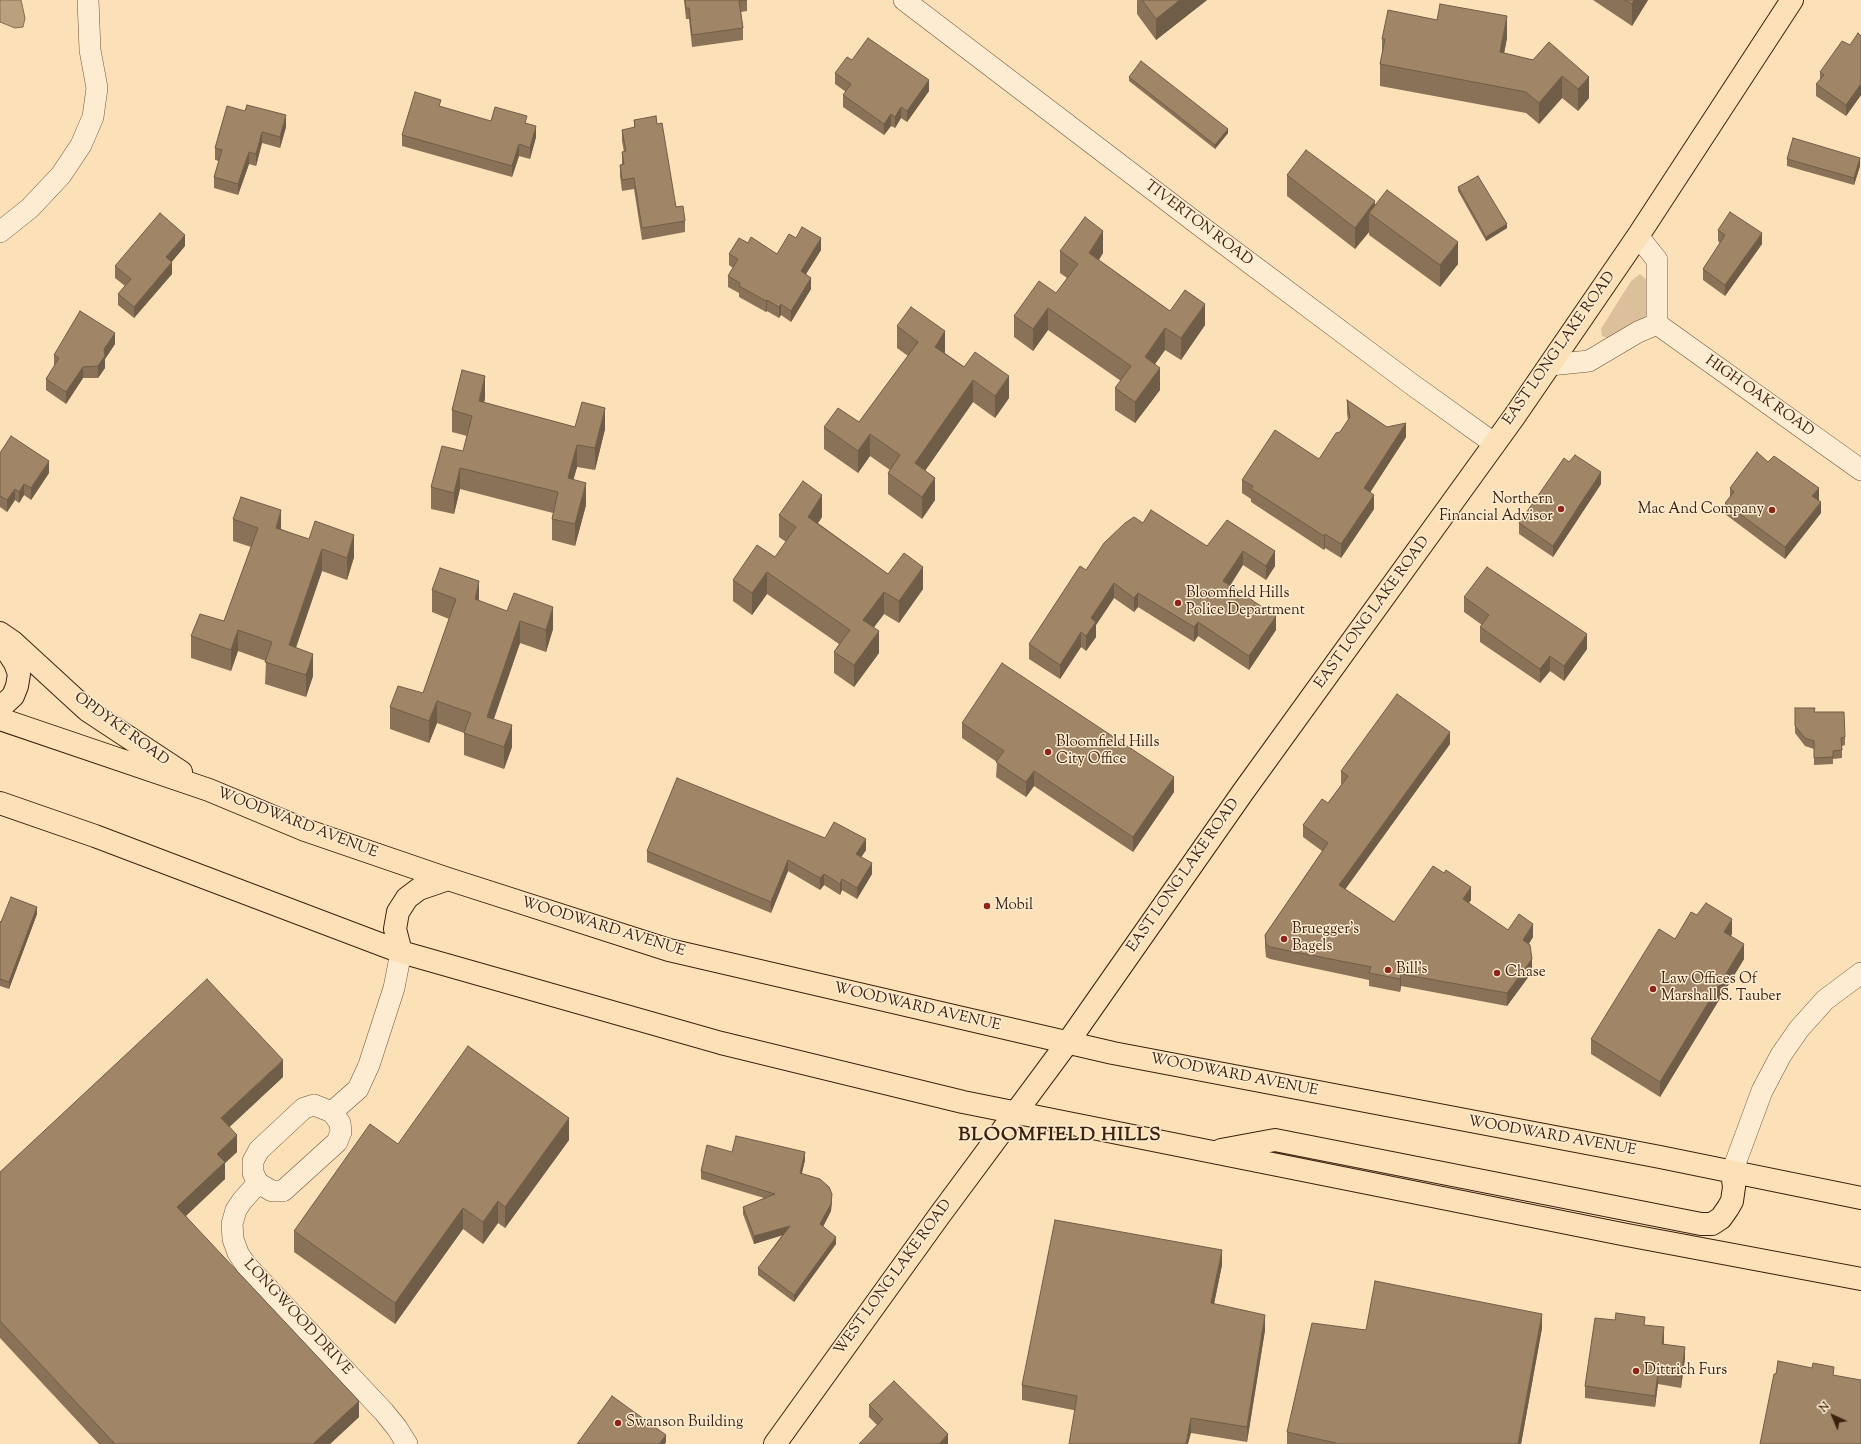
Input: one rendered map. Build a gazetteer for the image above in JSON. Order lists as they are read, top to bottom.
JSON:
{
  "streets": {
    "main road": [
      "EAST LONG LAKE ROAD",
      "OPDYKE ROAD",
      "WOODWARD AVENUE",
      "WEST LONG LAKE ROAD"
    ],
    "street": ["TIVERTON ROAD", "HIGH OAK ROAD", "LONGWOOD DRIVE"]
  },
  "crossings": [
    ["TIVERTON ROAD", "EAST LONG LAKE ROAD"],
    ["EAST LONG LAKE ROAD", "WOODWARD AVENUE"],
    ["EAST LONG LAKE ROAD", "WEST LONG LAKE ROAD"],
    ["OPDYKE ROAD", "WOODWARD AVENUE"]
  ],
  "districts": ["BLOOMFIELD HILLS"],
  "places": [
    "Northern Financial Advisor",
    "Mac And Company",
    "Bloomfield Hills Police Department",
    "Bloomfield Hills City Office",
    "Mobil",
    "Bruegger's Bagels",
    "Bill's",
    "Chase",
    "Law Offices Of Marshall S. Tauber",
    "Dittrich Furs",
    "Swanson Building"
  ],
  "north": "top left"
}
